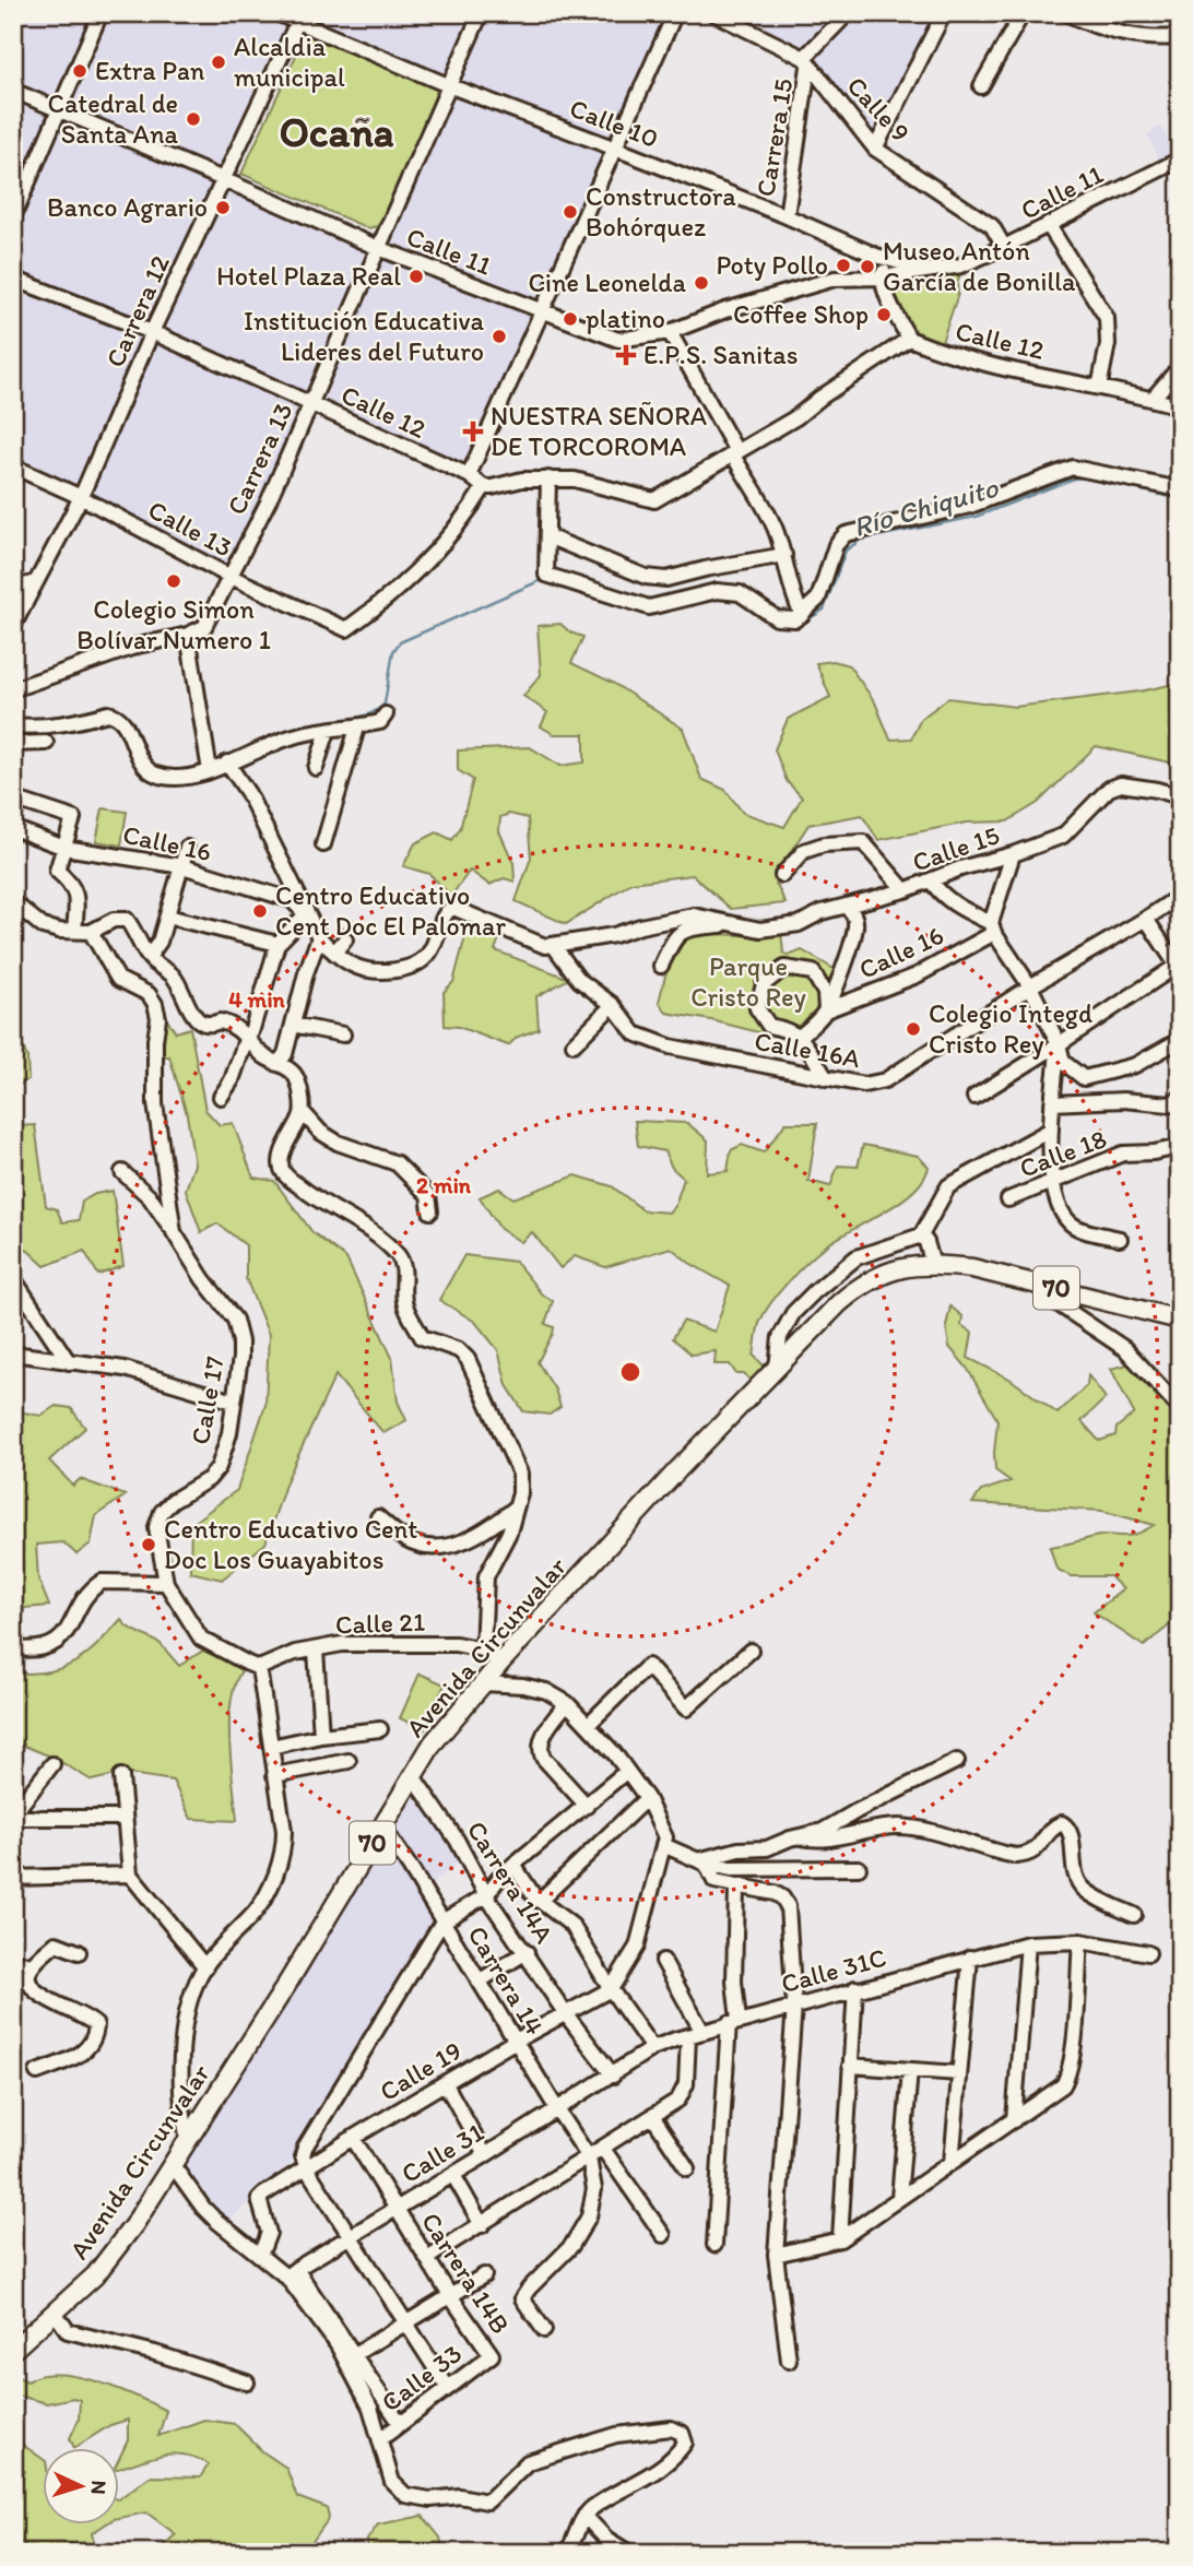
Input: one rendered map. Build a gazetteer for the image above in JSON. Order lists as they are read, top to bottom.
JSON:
{
  "streets": {
    "main road": ["70", "Avenida Circunvalar"],
    "street": [
      "Calle 9",
      "Calle 10",
      "Carrera 15",
      "Calle 11",
      "Carrera 12",
      "Calle 12",
      "Carrera 13",
      "Calle 13",
      "Calle 16",
      "Calle 15",
      "Calle 16A",
      "Calle 18",
      "Calle 17",
      "Calle 21",
      "Carrera 14A",
      "Calle 31C",
      "Carrera 14",
      "Calle 19",
      "Calle 31",
      "Carrera 14B",
      "Calle 33"
    ]
  },
  "crossings": [
    ["Calle 9", "Carrera 15"],
    ["Calle 9", "Calle 11"],
    ["Calle 10", "Carrera 15"],
    ["Calle 10", "Calle 11"],
    ["Calle 10", "Carrera 12"],
    ["Calle 10", "Carrera 13"],
    ["Calle 11", "Carrera 12"],
    ["Calle 11", "Carrera 13"],
    ["Carrera 12", "Calle 12"],
    ["Carrera 12", "Calle 13"],
    ["Calle 12", "Carrera 13"],
    ["Calle 12", "Calle 13"],
    ["Carrera 13", "Calle 13"],
    ["Calle 17", "Calle 21"],
    ["Calle 21", "Avenida Circunvalar"],
    ["Avenida Circunvalar", "Carrera 14A"],
    ["Avenida Circunvalar", "Carrera 14"],
    ["Carrera 14A", "Calle 31C"],
    ["Carrera 14A", "Calle 19"],
    ["Carrera 14A", "Calle 31"],
    ["Calle 31C", "Calle 31"],
    ["Carrera 14", "Calle 19"],
    ["Carrera 14", "Calle 31"],
    ["Calle 19", "Carrera 14B"],
    ["Calle 31", "Carrera 14B"],
    ["Carrera 14B", "Calle 33"]
  ],
  "districts": ["Ocaña"],
  "water": ["Río Chiquito"],
  "parks": ["Parque Cristo Rey"],
  "places": {
    "other": [
      "Alcaldia municipal",
      "Extra Pan",
      "Catedral de Santa Ana",
      "Banco Agrario",
      "Constructora Bohórquez",
      "Poty Pollo",
      "Museo Antón García de Bonilla",
      "Hotel Plaza Real",
      "Cine Leonelda",
      "Coffee Shop",
      "platino",
      "Institución Educativa Lideres del Futuro",
      "Colegio Simon Bolívar Numero 1",
      "Centro Educativo Cent Doc El Palomar",
      "Colegio Integd Cristo Rey",
      "Centro Educativo Cent Doc Los Guayabitos"
    ],
    "health": ["E.P.S. Sanitas", "NUESTRA SEÑORA DE TORCOROMA"]
  },
  "north": "right",
  "rings": ["4 min", "2 min"]
}
